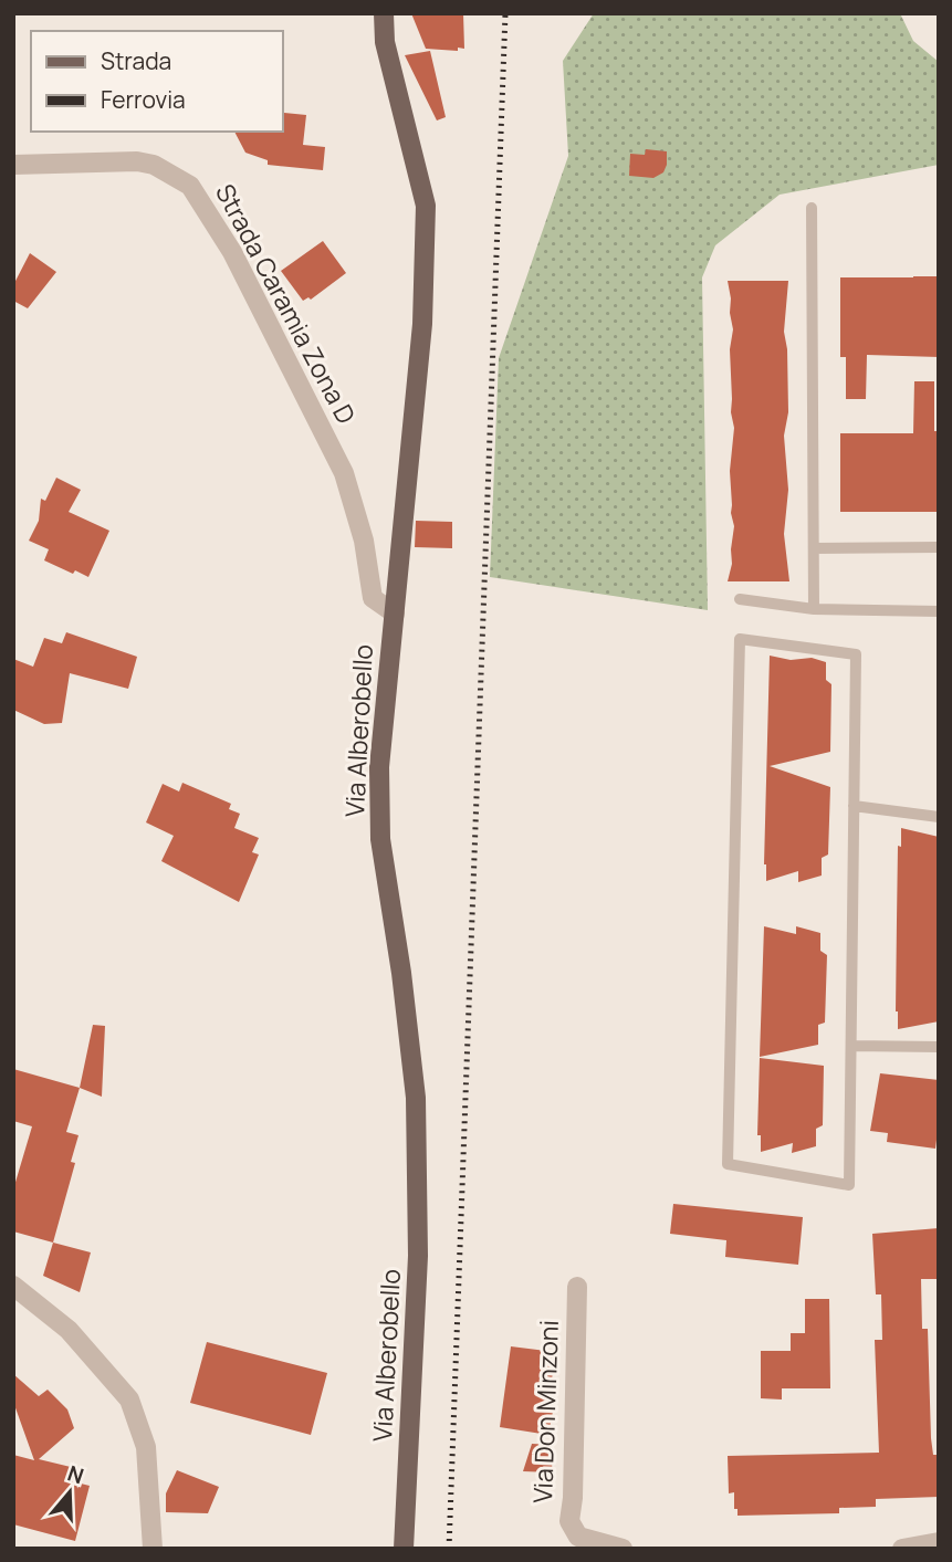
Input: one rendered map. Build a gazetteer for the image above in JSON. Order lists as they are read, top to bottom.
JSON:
{
  "streets": {
    "main road": ["Via Alberobello"],
    "street": ["Strada Caramia Zona D", "Via Don Minzoni"]
  },
  "crossings": [
    ["Strada Caramia Zona D", "Via Alberobello"]
  ],
  "legend": ["Strada", "Ferrovia"],
  "north": "top"
}
